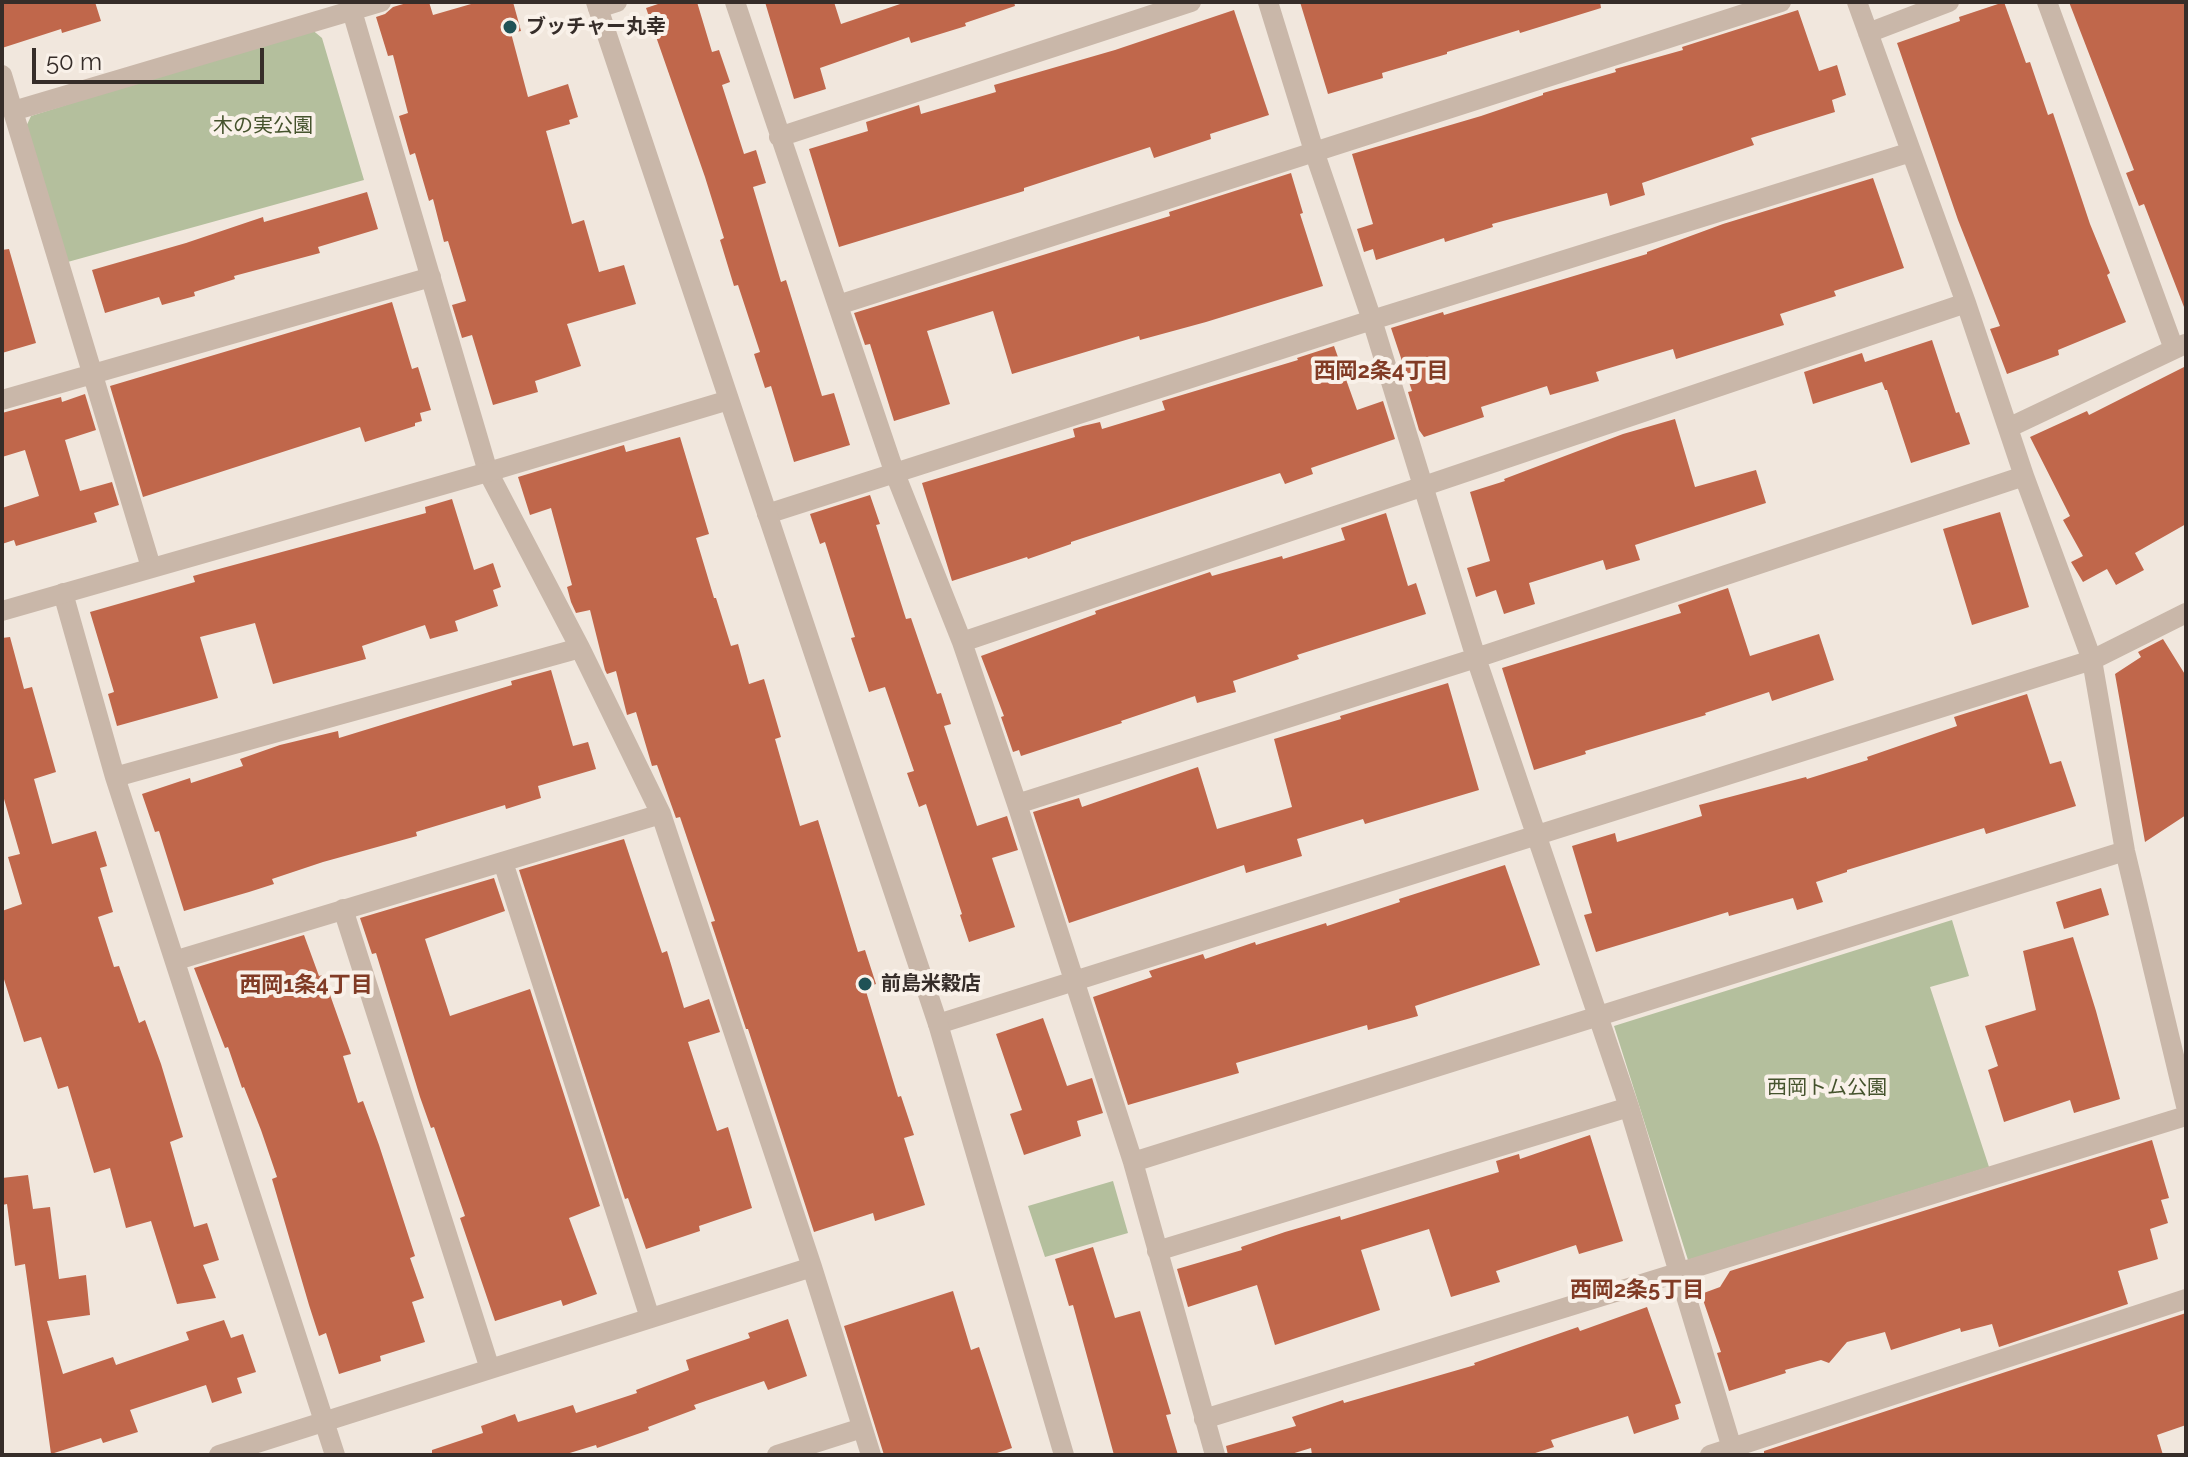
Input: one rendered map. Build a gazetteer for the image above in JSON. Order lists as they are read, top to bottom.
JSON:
{
  "districts": ["西岡2条4丁目", "西岡1条4丁目", "西岡2条5丁目"],
  "parks": ["木の実公園", "西岡トム公園"],
  "places": ["ブッチャー丸幸", "前島米穀店"],
  "scale_bar": "50 m"
}
